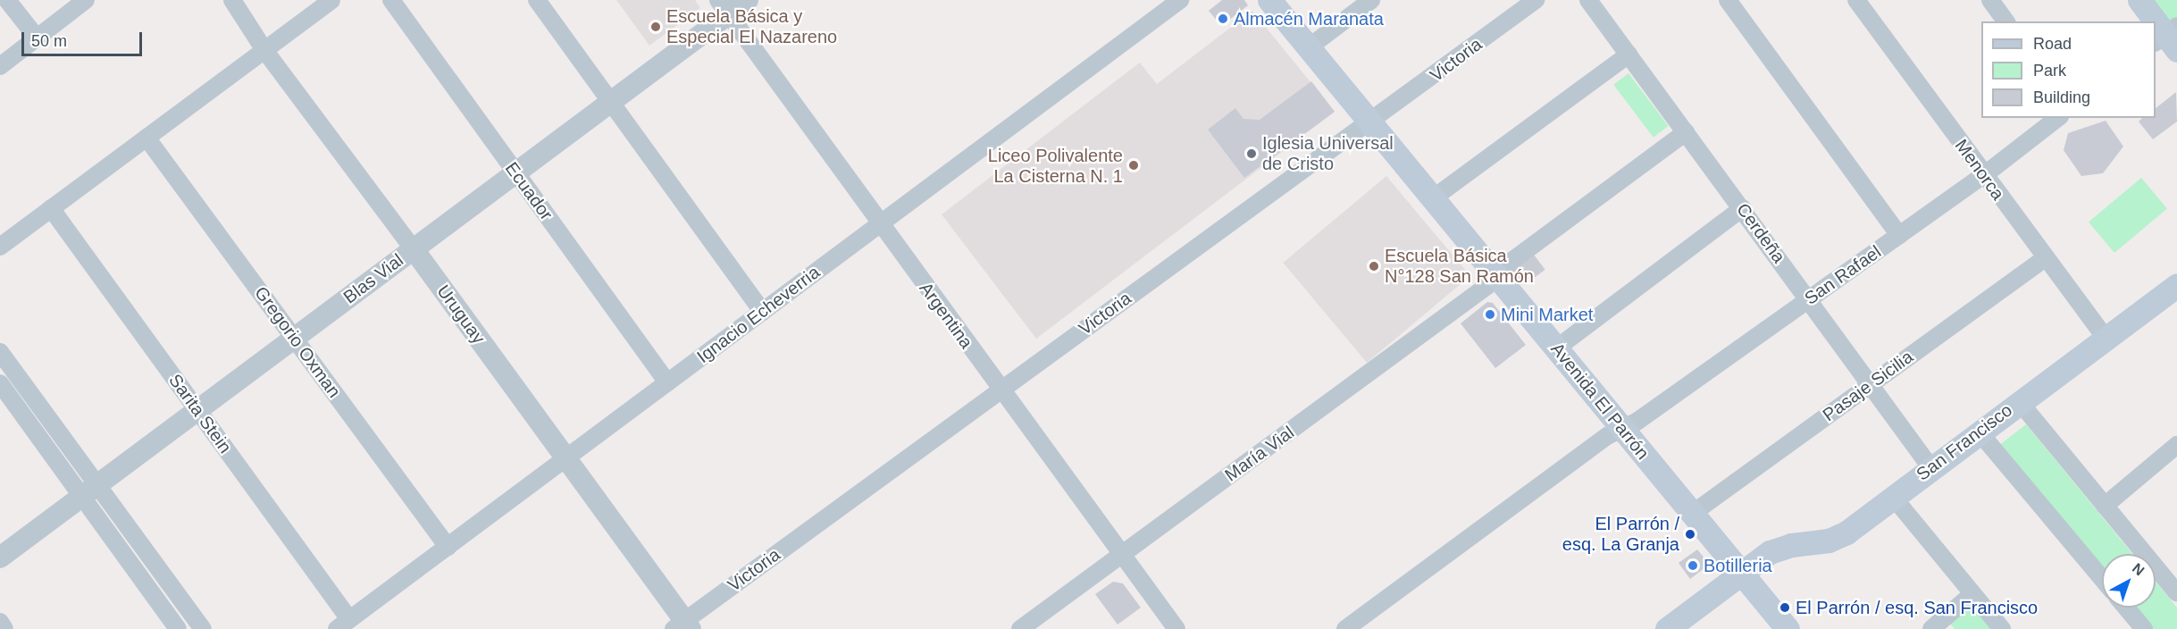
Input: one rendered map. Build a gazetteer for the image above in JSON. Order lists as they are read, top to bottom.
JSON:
{
  "streets": {
    "main road": ["Avenida El Parrón", "San Francisco"],
    "street": [
      "Victoria",
      "Menorca",
      "Ecuador",
      "Cerdeña",
      "San Rafael",
      "Blas Vial",
      "Uruguay",
      "Ignacio Echeverria",
      "Argentina",
      "Gregorio Oxman",
      "Pasaje Sicilia",
      "Sarita Stein",
      "María Vial"
    ]
  },
  "crossings": [
    ["Victoria", "Uruguay"],
    ["Victoria", "Argentina"],
    ["Victoria", "Avenida El Parrón"],
    ["Menorca", "San Rafael"],
    ["Menorca", "Pasaje Sicilia"],
    ["Menorca", "San Francisco"],
    ["Ecuador", "Blas Vial"],
    ["Ecuador", "Ignacio Echeverria"],
    ["Cerdeña", "San Rafael"],
    ["Cerdeña", "Pasaje Sicilia"],
    ["Cerdeña", "San Francisco"],
    ["Cerdeña", "María Vial"],
    ["San Rafael", "Avenida El Parrón"],
    ["Blas Vial", "Uruguay"],
    ["Blas Vial", "Argentina"],
    ["Blas Vial", "Gregorio Oxman"],
    ["Blas Vial", "Sarita Stein"],
    ["Uruguay", "Ignacio Echeverria"],
    ["Ignacio Echeverria", "Argentina"],
    ["Ignacio Echeverria", "Gregorio Oxman"],
    ["Ignacio Echeverria", "Sarita Stein"],
    ["Argentina", "María Vial"],
    ["Pasaje Sicilia", "Avenida El Parrón"],
    ["Avenida El Parrón", "San Francisco"],
    ["Avenida El Parrón", "María Vial"]
  ],
  "places": [
    "Almacén Maranata",
    "Escuela Básica y Especial El Nazareno",
    "Iglesia Universal de Cristo",
    "Liceo Polivalente La Cisterna N. 1",
    "Escuela Básica N°128 San Ramón",
    "Mini Market",
    "El Parrón / esq. La Granja",
    "Botilleria",
    "El Parrón / esq. San Francisco"
  ],
  "legend": ["Road", "Park", "Building"],
  "scale_bar": "50 m",
  "north": "top right"
}
